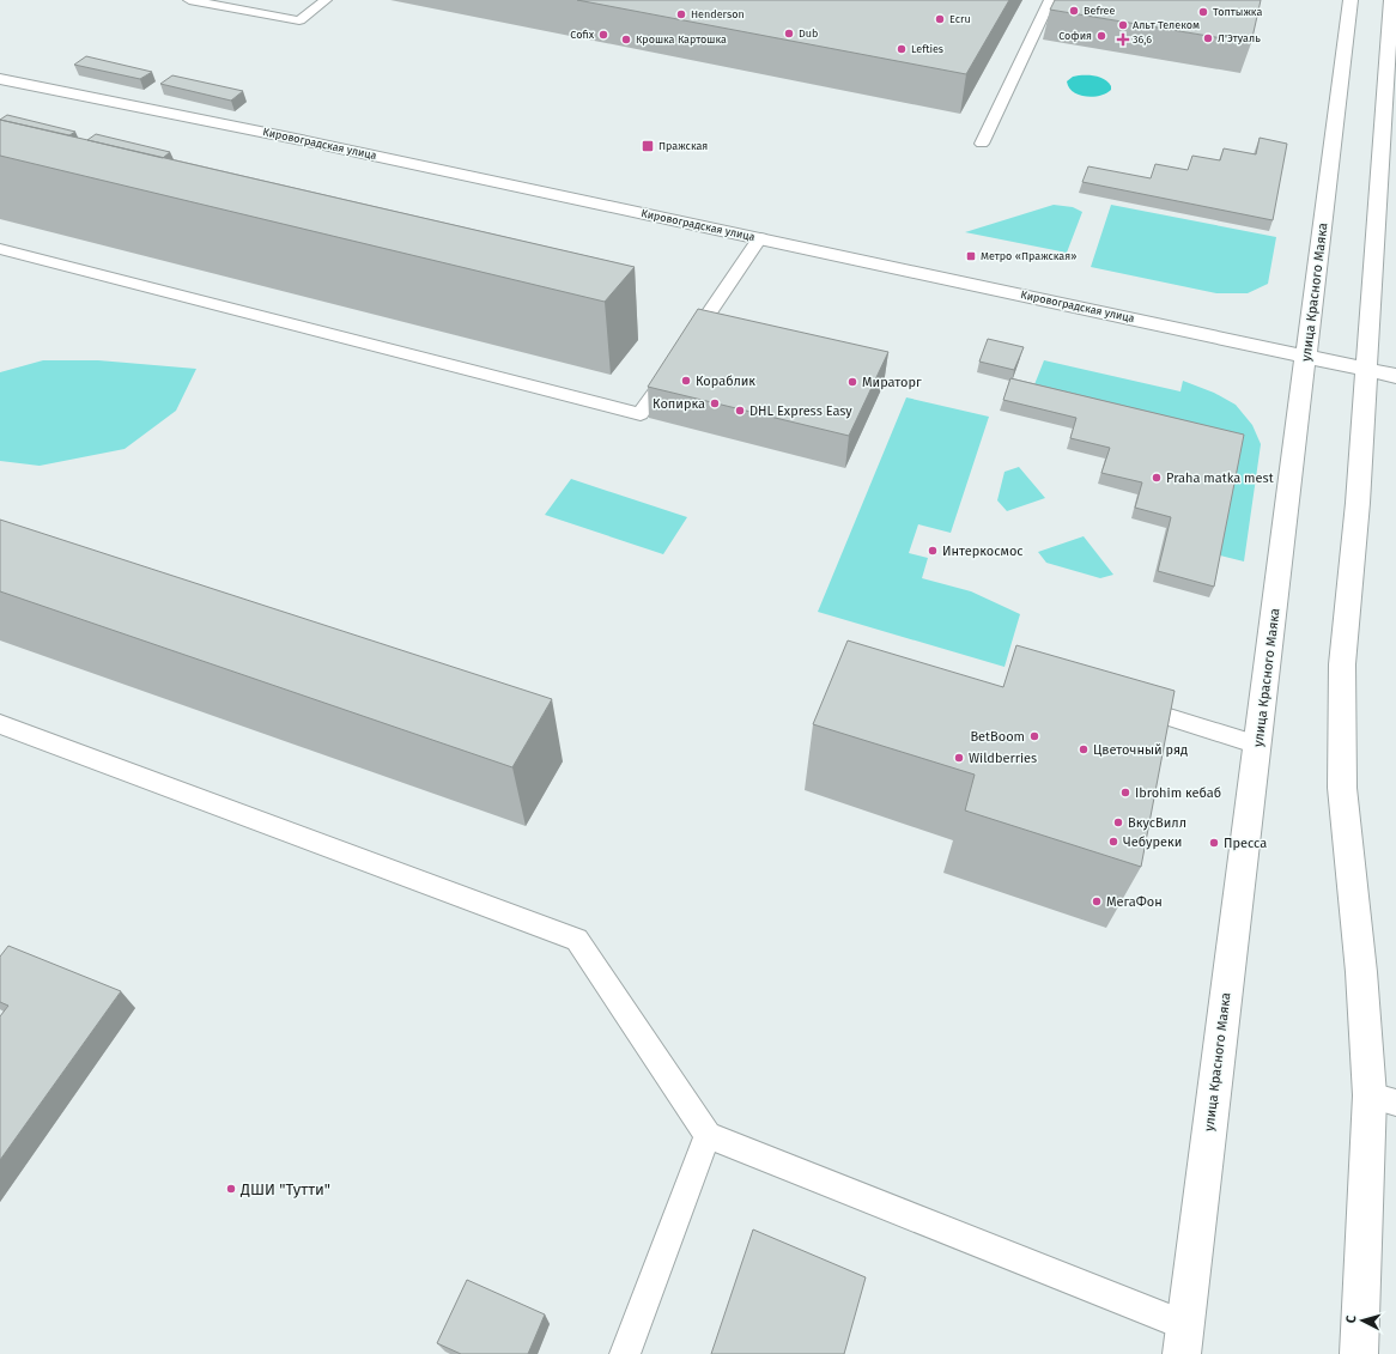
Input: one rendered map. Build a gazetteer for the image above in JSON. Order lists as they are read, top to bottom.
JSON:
{
  "streets": {
    "street": ["Кировоградская улица", "улица Красного Маяка"]
  },
  "crossings": [
    ["Кировоградская улица", "улица Красного Маяка"]
  ],
  "places": {
    "other": [
      "Befree",
      "Топтыжка",
      "Henderson",
      "Ecru",
      "Альт Телеком",
      "Dub",
      "Cofix",
      "София",
      "Л'Этуаль",
      "Крошка Картошка",
      "Lefties",
      "Кораблик",
      "Мираторг",
      "Копирка",
      "DHL Express Easy",
      "Praha matka mest",
      "Интеркосмос",
      "BetBoom",
      "Цветочный ряд",
      "Wildberries",
      "Ibrohim кебаб",
      "ВкусВилл",
      "Чебуреки",
      "Пресса",
      "МегаФон",
      "ДШИ \"Тутти\""
    ],
    "health": ["36,6"],
    "transit": ["Пражская", "Метро «Пражская»"]
  },
  "north": "left"
}
